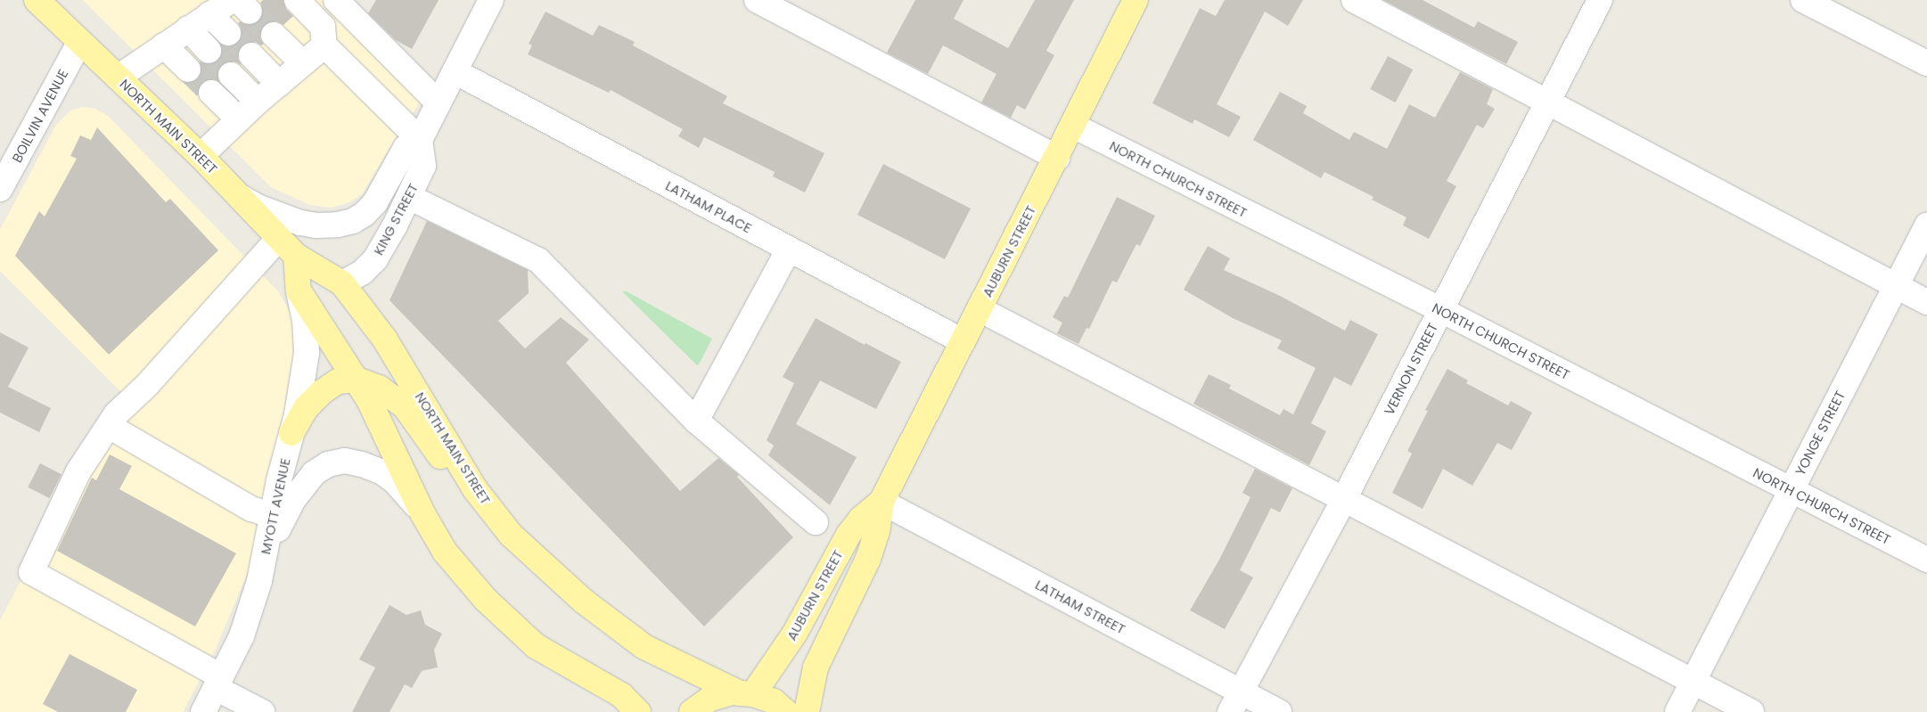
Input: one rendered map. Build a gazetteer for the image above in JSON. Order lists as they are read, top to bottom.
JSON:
{
  "streets": {
    "main road": ["NORTH MAIN STREET", "AUBURN STREET"],
    "street": [
      "BOILVIN AVENUE",
      "NORTH CHURCH STREET",
      "LATHAM PLACE",
      "KING STREET",
      "VERNON STREET",
      "YONGE STREET",
      "MYOTT AVENUE",
      "LATHAM STREET"
    ]
  },
  "crossings": [
    ["BOILVIN AVENUE", "NORTH MAIN STREET"],
    ["NORTH MAIN STREET", "KING STREET"],
    ["NORTH MAIN STREET", "AUBURN STREET"],
    ["NORTH CHURCH STREET", "AUBURN STREET"],
    ["NORTH CHURCH STREET", "VERNON STREET"],
    ["NORTH CHURCH STREET", "YONGE STREET"],
    ["LATHAM PLACE", "KING STREET"],
    ["LATHAM PLACE", "AUBURN STREET"],
    ["AUBURN STREET", "LATHAM STREET"],
    ["VERNON STREET", "LATHAM STREET"]
  ]
}
